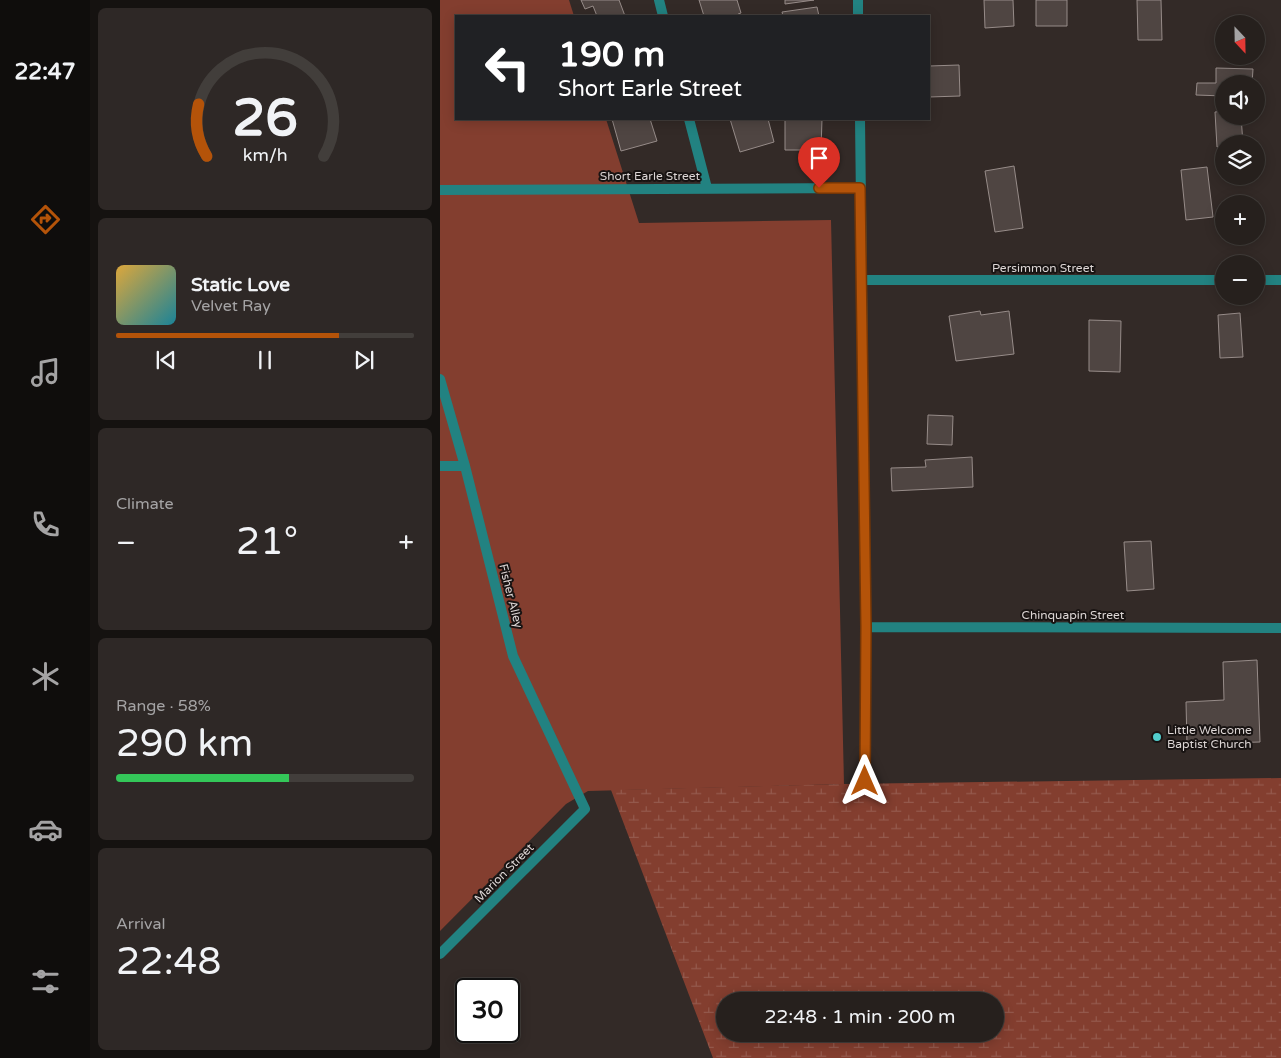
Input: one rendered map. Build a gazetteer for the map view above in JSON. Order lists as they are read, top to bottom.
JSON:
{
  "streets": {
    "street": [
      "Short Earle Street",
      "Persimmon Street",
      "Fisher Alley",
      "Chinquapin Street",
      "Marion Street"
    ]
  },
  "crossings": [
    ["Fisher Alley", "Marion Street"]
  ],
  "places": ["Little Welcome Baptist Church"],
  "north": "bottom",
  "page": {
    "tabs": "22:47",
    "map_buttons": ["+", "−"],
    "turn": ["190 m", "Short Earle Street"],
    "song": ["Static Love", "Velvet Ray"],
    "tile": [
      "Climate",
      ["Range · 58%", "290 km"],
      ["Arrival", "22:48"]
    ],
    "heat": ["−", "21°", "+"],
    "limit": "30",
    "trip": "22:48 · 1 min · 200 m",
    "gauge": ["26", "km/h"]
  }
}
